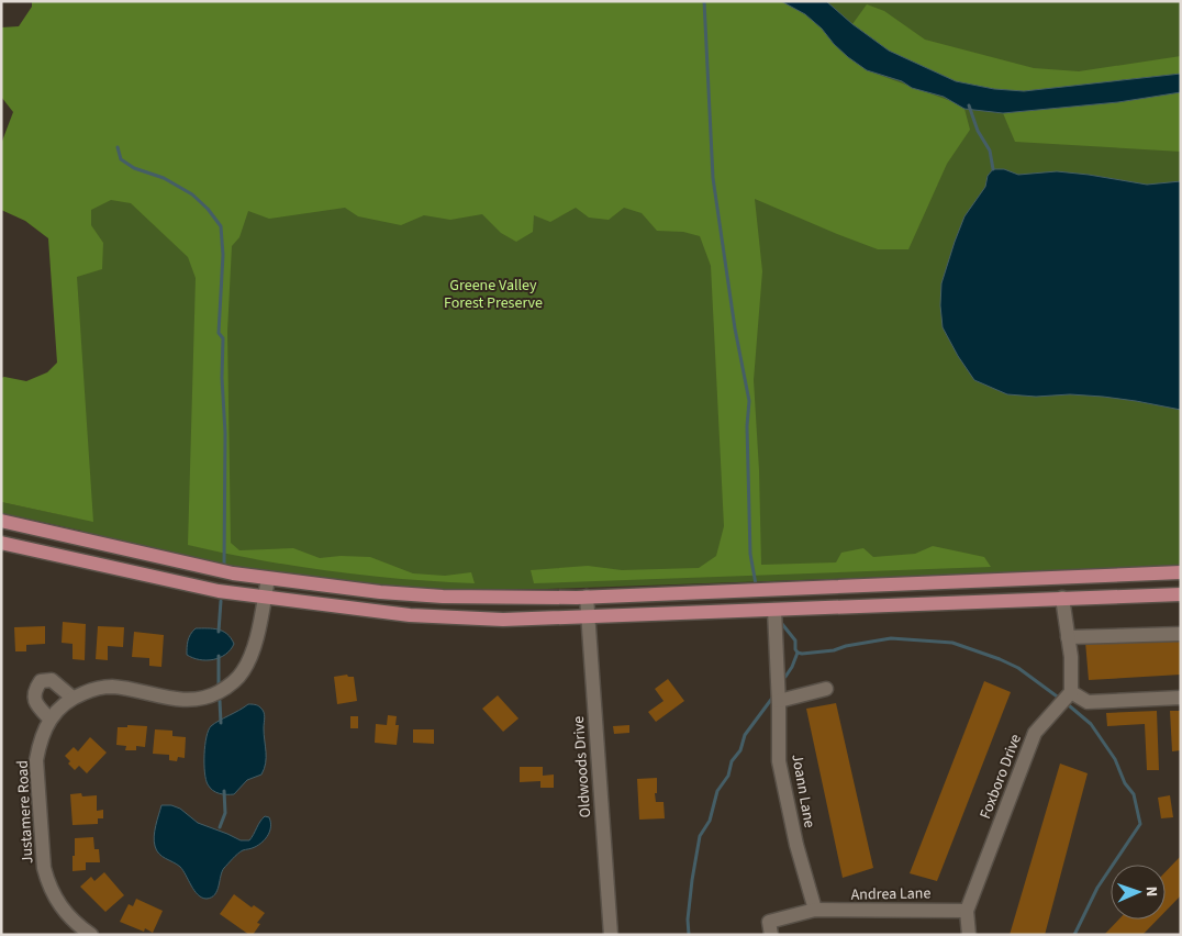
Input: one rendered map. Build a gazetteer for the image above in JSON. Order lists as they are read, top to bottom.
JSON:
{
  "streets": {
    "street": [
      "Oldwoods Drive",
      "Foxboro Drive",
      "Joann Lane",
      "Justamere Road",
      "Andrea Lane"
    ]
  },
  "crossings": [
    ["Foxboro Drive", "Andrea Lane"],
    ["Joann Lane", "Andrea Lane"]
  ],
  "parks": ["Greene Valley Forest Preserve"],
  "north": "right"
}
